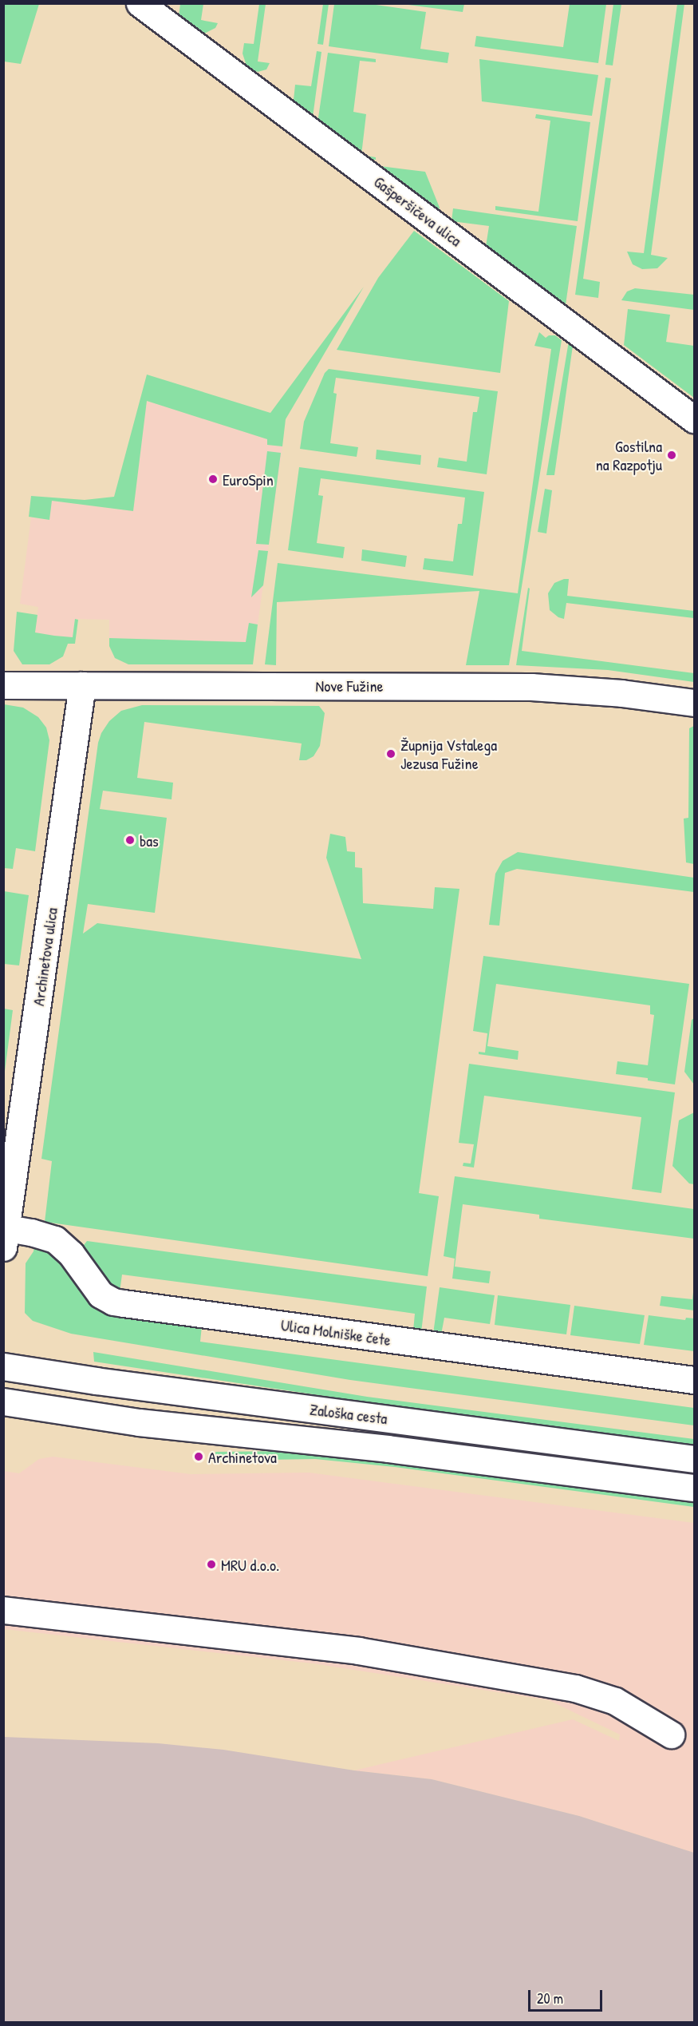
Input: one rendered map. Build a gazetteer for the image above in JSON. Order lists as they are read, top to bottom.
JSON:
{
  "streets": {
    "street": [
      "Gašperšičeva ulica",
      "Nove Fužine",
      "Archinetova ulica",
      "Ulica Molniške čete",
      "Zaloška cesta"
    ]
  },
  "crossings": [
    ["Nove Fužine", "Archinetova ulica"],
    ["Archinetova ulica", "Ulica Molniške čete"]
  ],
  "places": [
    "Gostilna na Razpotju",
    "EuroSpin",
    "Župnija Vstalega Jezusa Fužine",
    "bas",
    "Archinetova",
    "MRU d.o.o."
  ],
  "scale_bar": "20 m"
}
